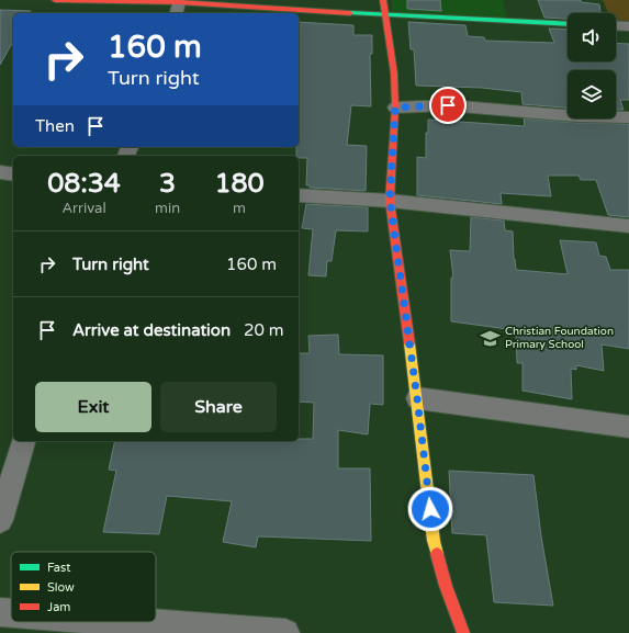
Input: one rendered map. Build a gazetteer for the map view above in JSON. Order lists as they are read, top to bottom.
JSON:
{
  "places": {
    "school or university": ["Christian Foundation Primary School"]
  },
  "legend": ["Fast", "Slow", "Jam"],
  "page": {
    "turn": ["160 m", "Turn right"],
    "then": "Then",
    "eta": [
      "08:34",
      "Arrival",
      "3",
      "min",
      "180",
      "m"
    ],
    "list": [
      {
        "name": "Turn right",
        "value": "160 m"
      },
      {
        "name": "Arrive at destination",
        "value": "20 m"
      }
    ],
    "buttons": ["Exit", "Share"]
  }
}
